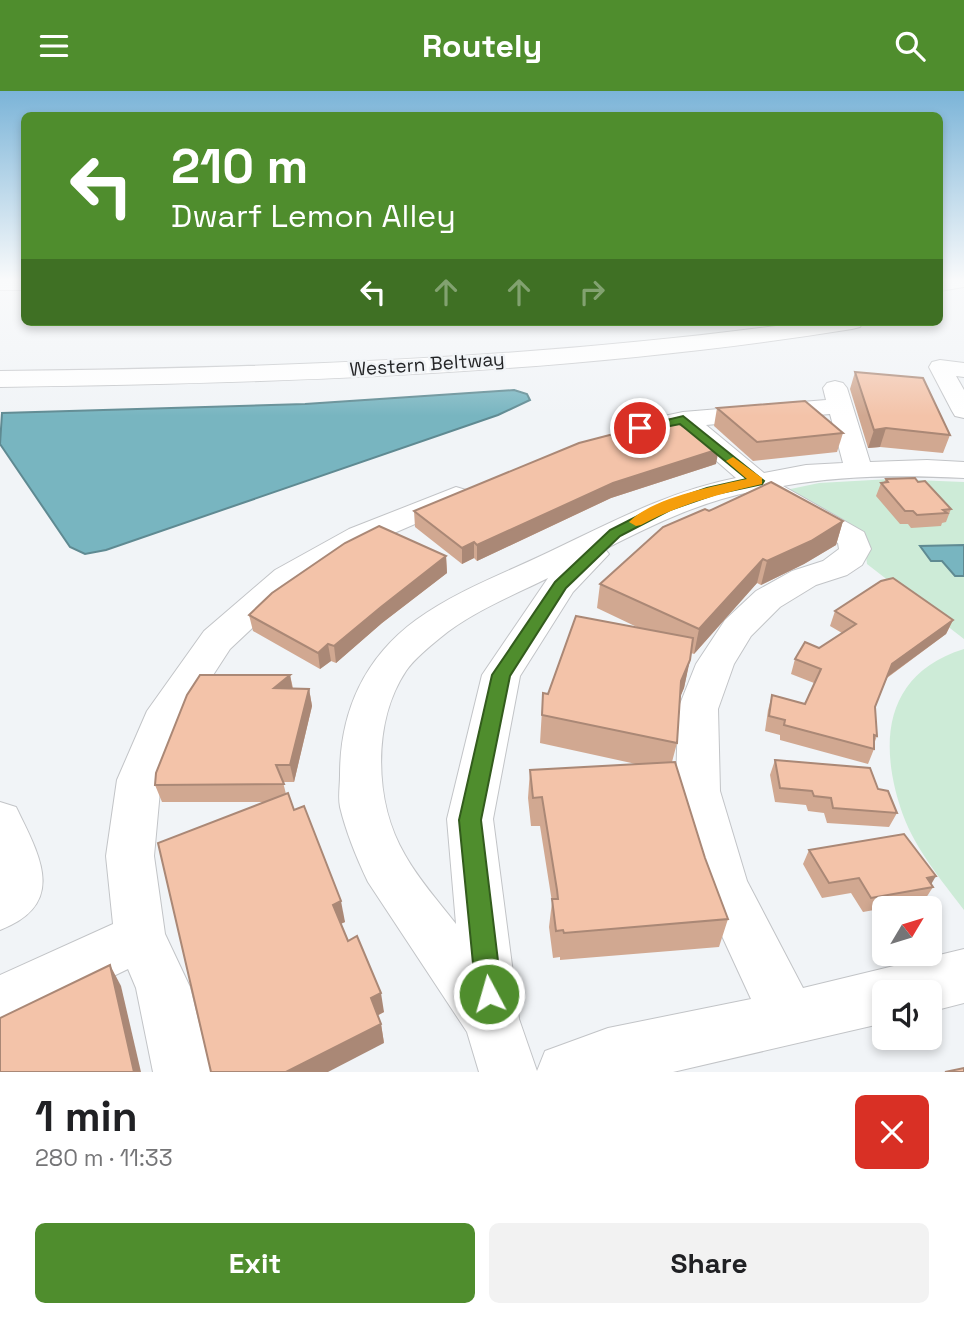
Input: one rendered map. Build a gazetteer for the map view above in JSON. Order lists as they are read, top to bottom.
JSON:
{
  "streets": {
    "highway": ["Western Beltway"]
  },
  "north": "top right",
  "page": {
    "header": "Routely",
    "turn": ["210 m", "Dwarf Lemon Alley"],
    "heading": ["1 min", "280 m · 11:33"],
    "buttons": ["Exit", "Share"]
  }
}
